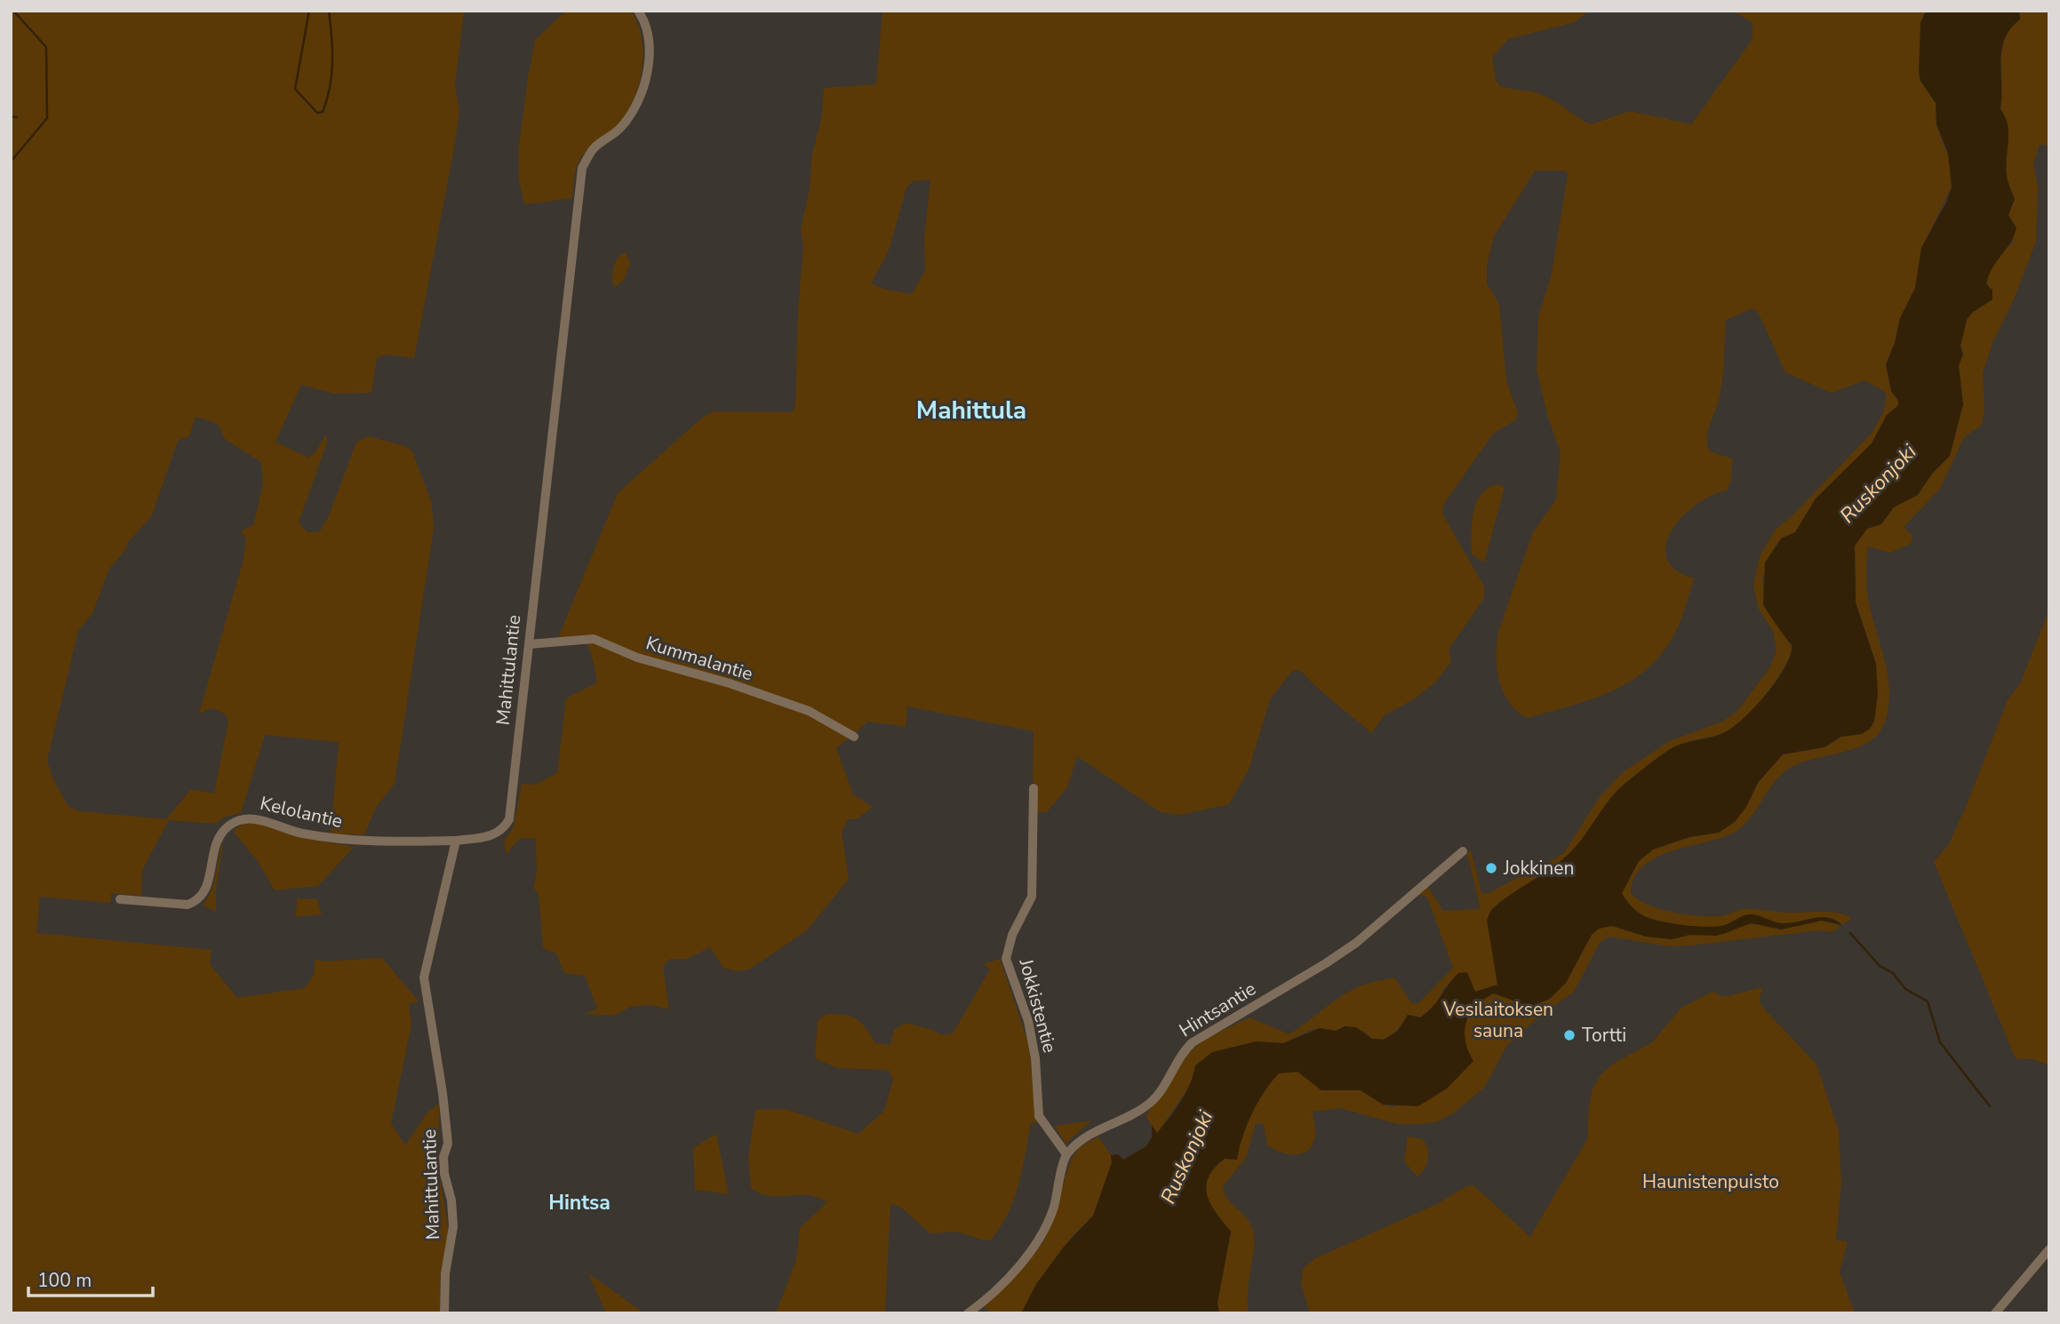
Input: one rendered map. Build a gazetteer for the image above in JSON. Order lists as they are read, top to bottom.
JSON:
{
  "streets": {
    "street": [
      "Kummalantie",
      "Mahittulantie",
      "Kelolantie",
      "Jokkistentie",
      "Hintsantie"
    ]
  },
  "crossings": [
    ["Kummalantie", "Mahittulantie"],
    ["Mahittulantie", "Kelolantie"],
    ["Jokkistentie", "Hintsantie"]
  ],
  "districts": ["Mahittula", "Hintsa"],
  "water": ["Ruskonjoki"],
  "parks": ["Vesilaitoksen sauna", "Haunistenpuisto"],
  "places": ["Jokkinen", "Tortti"],
  "scale_bar": "100 m"
}
